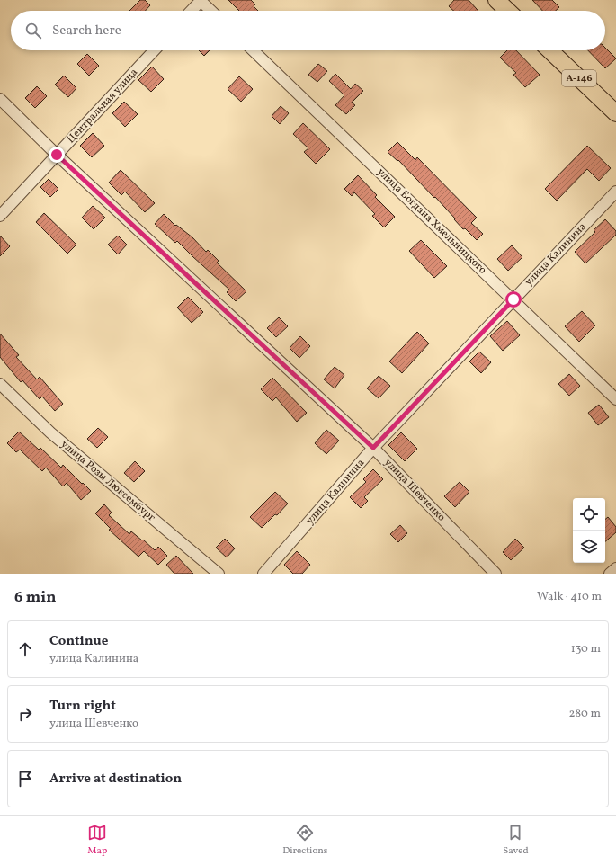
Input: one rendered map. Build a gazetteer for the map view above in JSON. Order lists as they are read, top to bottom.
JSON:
{
  "streets": {
    "highway": ["А-146"],
    "street": [
      "Центральная улица",
      "улица Богдана Хмельницкого",
      "улица Калинина",
      "улица Розы Люксембург",
      "улица Шевченко"
    ]
  },
  "crossings": [
    ["Центральная улица", "улица Шевченко"],
    ["улица Богдана Хмельницкого", "улица Калинина"],
    ["улица Калинина", "улица Шевченко"]
  ],
  "page": {
    "search": "Search here",
    "heading": ["6 min", "Walk · 410 m"],
    "list": [
      ["Continue", "улица Калинина", "130 m"],
      ["Turn right", "улица Шевченко", "280 m"],
      "Arrive at destination"
    ],
    "nav": ["Map", "Directions", "Saved"]
  }
}
